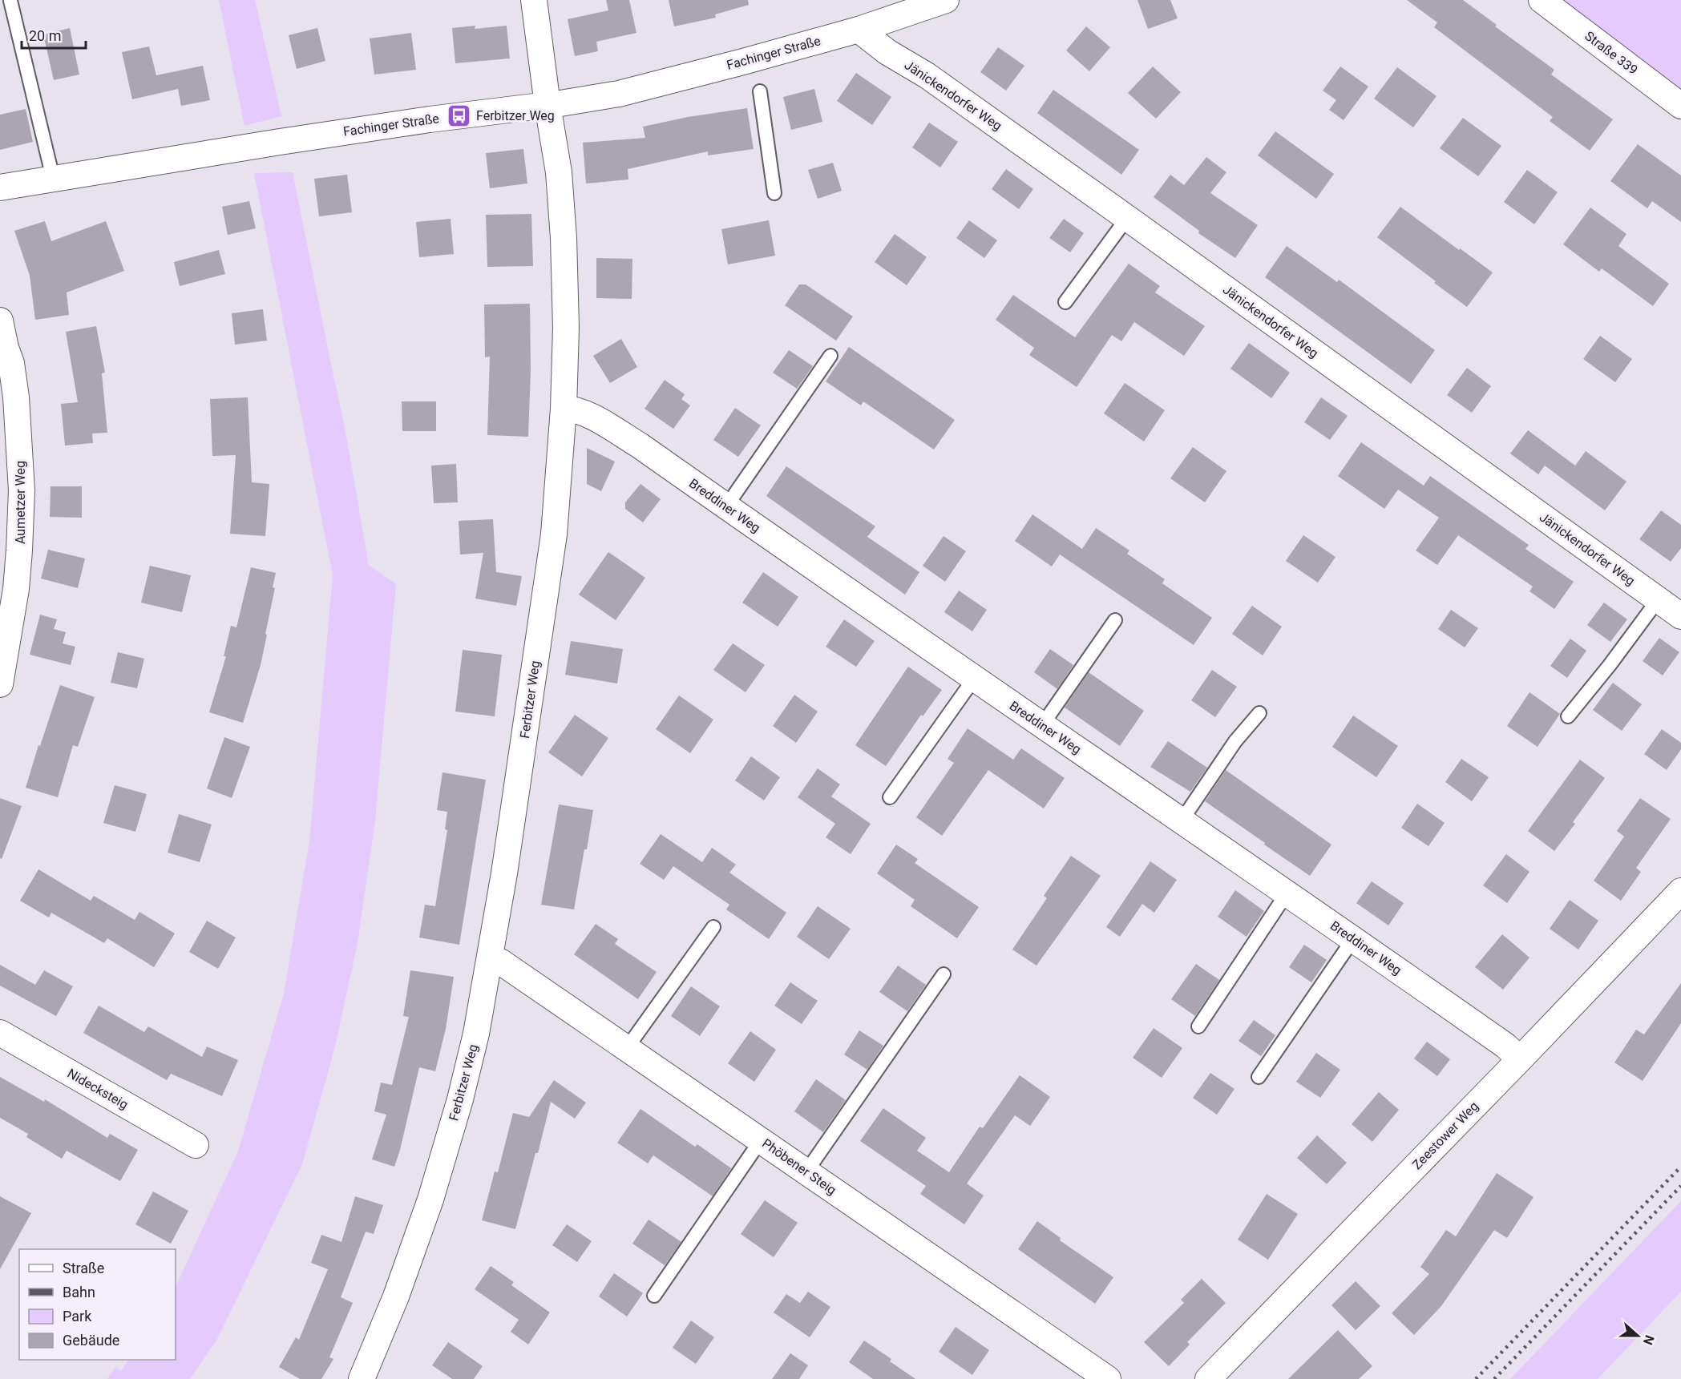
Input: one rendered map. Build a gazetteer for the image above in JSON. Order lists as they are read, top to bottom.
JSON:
{
  "streets": {
    "street": [
      "Fachinger Straße",
      "Straße 339",
      "Jänickendorfer Weg",
      "Aumetzer Weg",
      "Breddiner Weg",
      "Ferbitzer Weg",
      "Nidecksteig",
      "Zeestower Weg",
      "Phöbener Steig"
    ]
  },
  "crossings": [
    ["Fachinger Straße", "Jänickendorfer Weg"],
    ["Fachinger Straße", "Ferbitzer Weg"],
    ["Breddiner Weg", "Ferbitzer Weg"],
    ["Breddiner Weg", "Zeestower Weg"],
    ["Ferbitzer Weg", "Phöbener Steig"]
  ],
  "places": {
    "bus stop": ["Ferbitzer Weg"]
  },
  "legend": [
    "Straße",
    "Bahn",
    "Park",
    "Gebäude"
  ],
  "scale_bar": "20 m",
  "north": "right"
}
